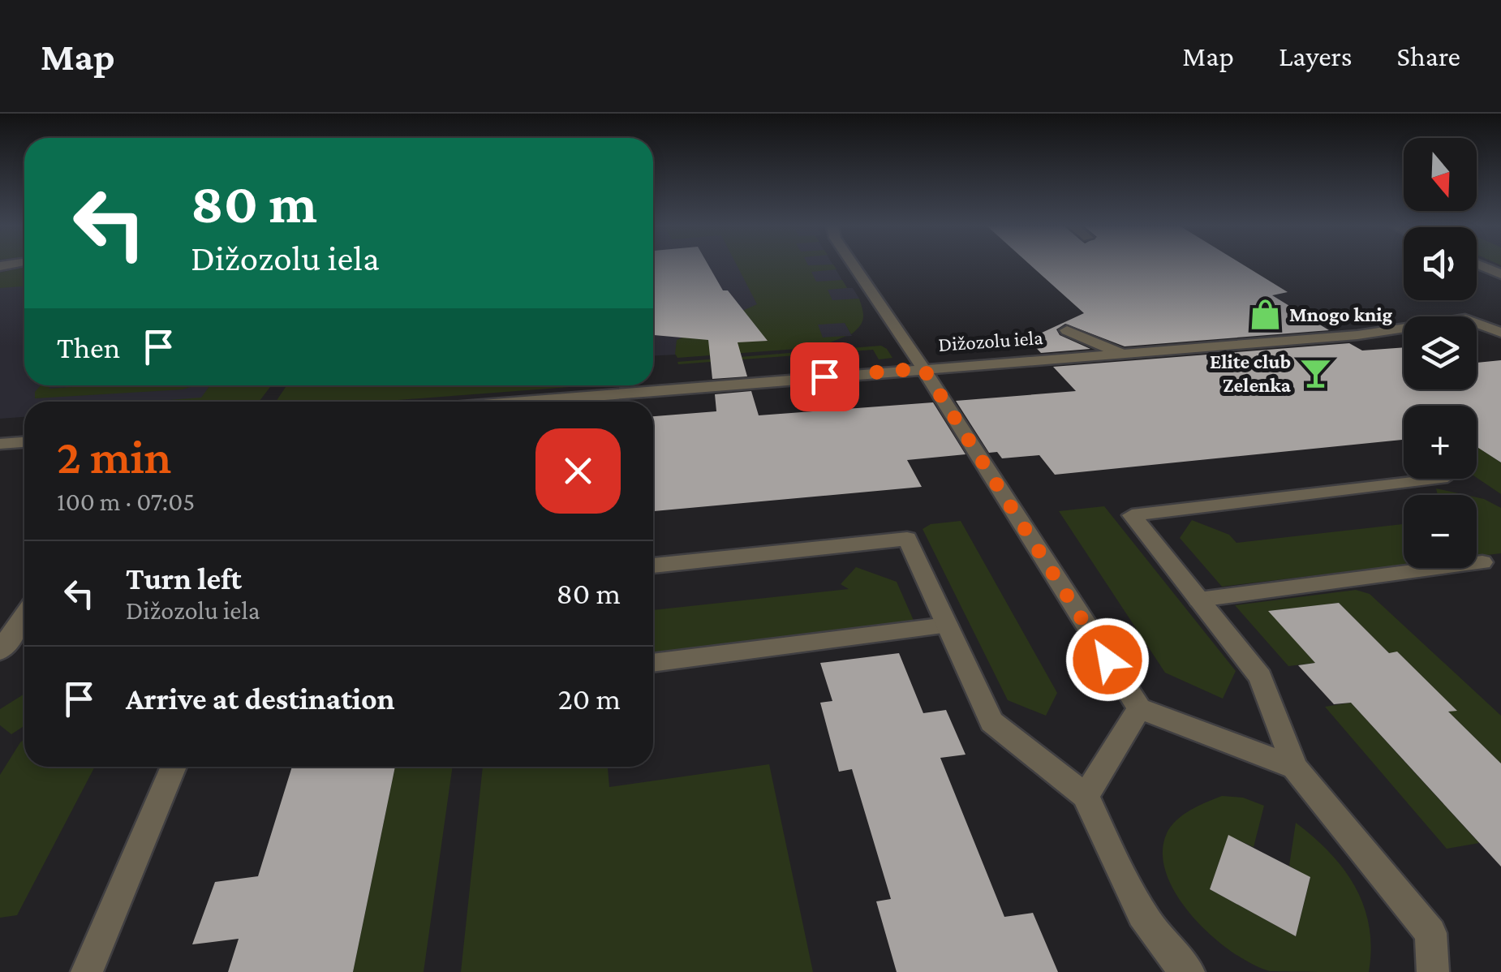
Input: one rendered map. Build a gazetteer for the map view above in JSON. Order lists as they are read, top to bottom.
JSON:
{
  "streets": {
    "street": ["Dižozolu iela"]
  },
  "places": {
    "shop": ["Mnogo knig"],
    "bar": ["Elite club Zelenka"]
  },
  "north": "bottom",
  "page": {
    "header": "Map",
    "nav": ["Map", "Layers", "Share"],
    "map_buttons": ["+", "−"],
    "turn": ["80 m", "Dižozolu iela"],
    "then": "Then",
    "heading": ["2 min", "100 m · 07:05"],
    "list": [
      {
        "name": "Turn left",
        "note": "Dižozolu iela",
        "value": "80 m"
      },
      {
        "name": "Arrive at destination",
        "value": "20 m"
      }
    ]
  }
}
